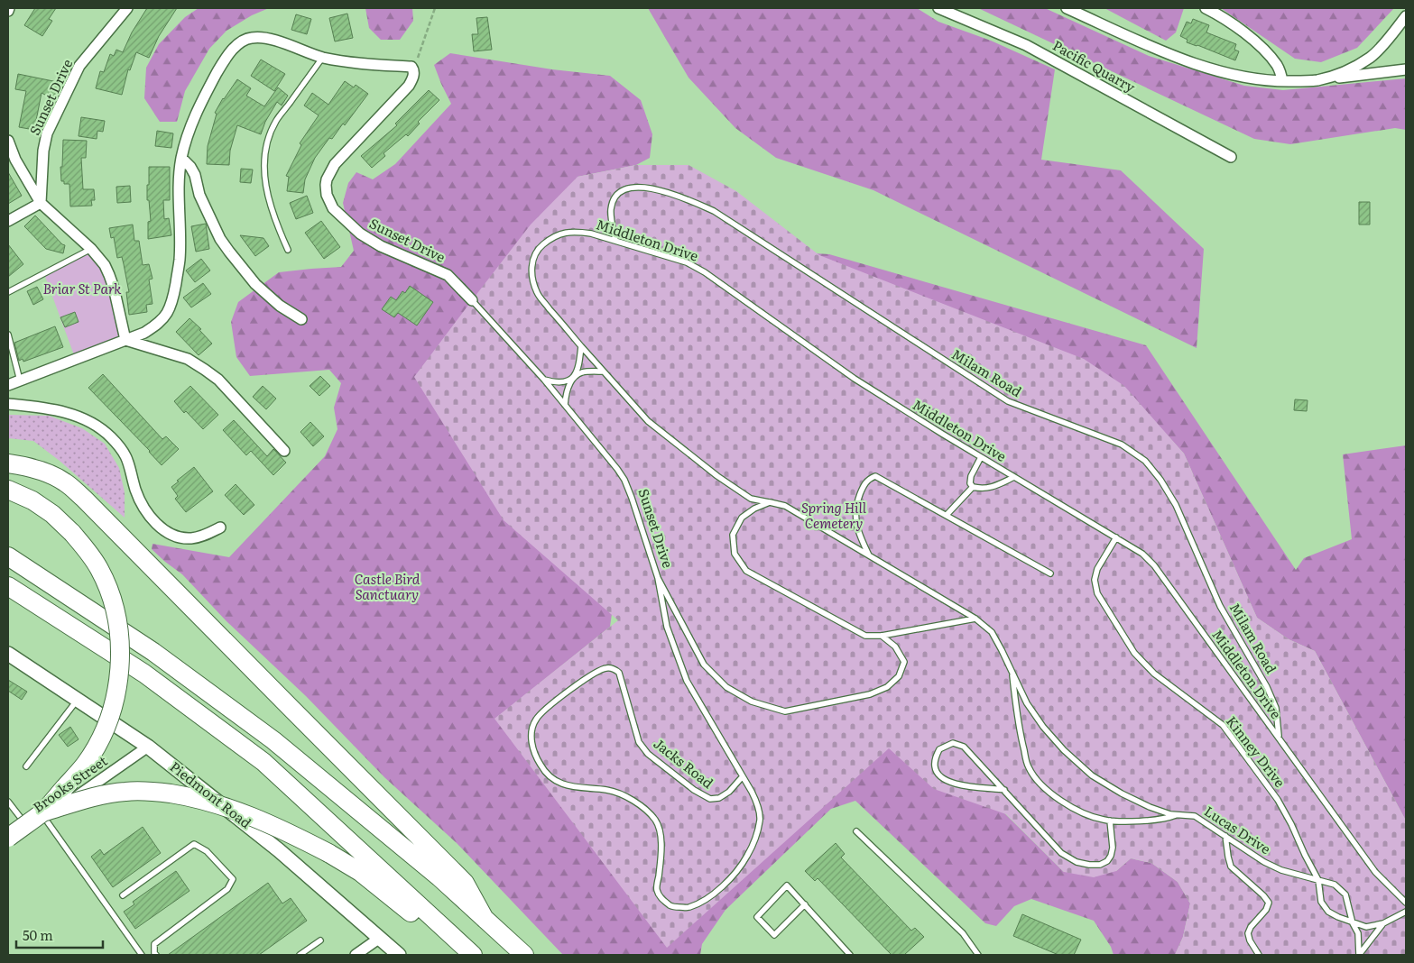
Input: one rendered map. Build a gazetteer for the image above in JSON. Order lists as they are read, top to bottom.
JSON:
{
  "streets": {
    "street": [
      "Pacific Quarry",
      "Sunset Drive",
      "Brooks Street",
      "Piedmont Road"
    ],
    "lane": [
      "Middleton Drive",
      "Milam Road",
      "Kinney Drive",
      "Jacks Road",
      "Lucas Drive"
    ]
  },
  "crossings": [
    ["Sunset Drive", "Jacks Road"],
    ["Middleton Drive", "Milam Road"],
    ["Middleton Drive", "Kinney Drive"],
    ["Middleton Drive", "Lucas Drive"],
    ["Kinney Drive", "Lucas Drive"],
    ["Brooks Street", "Piedmont Road"]
  ],
  "parks": ["Briar St Park", "Spring Hill Cemetery", "Castle Bird Sanctuary"],
  "scale_bar": "50 m"
}
